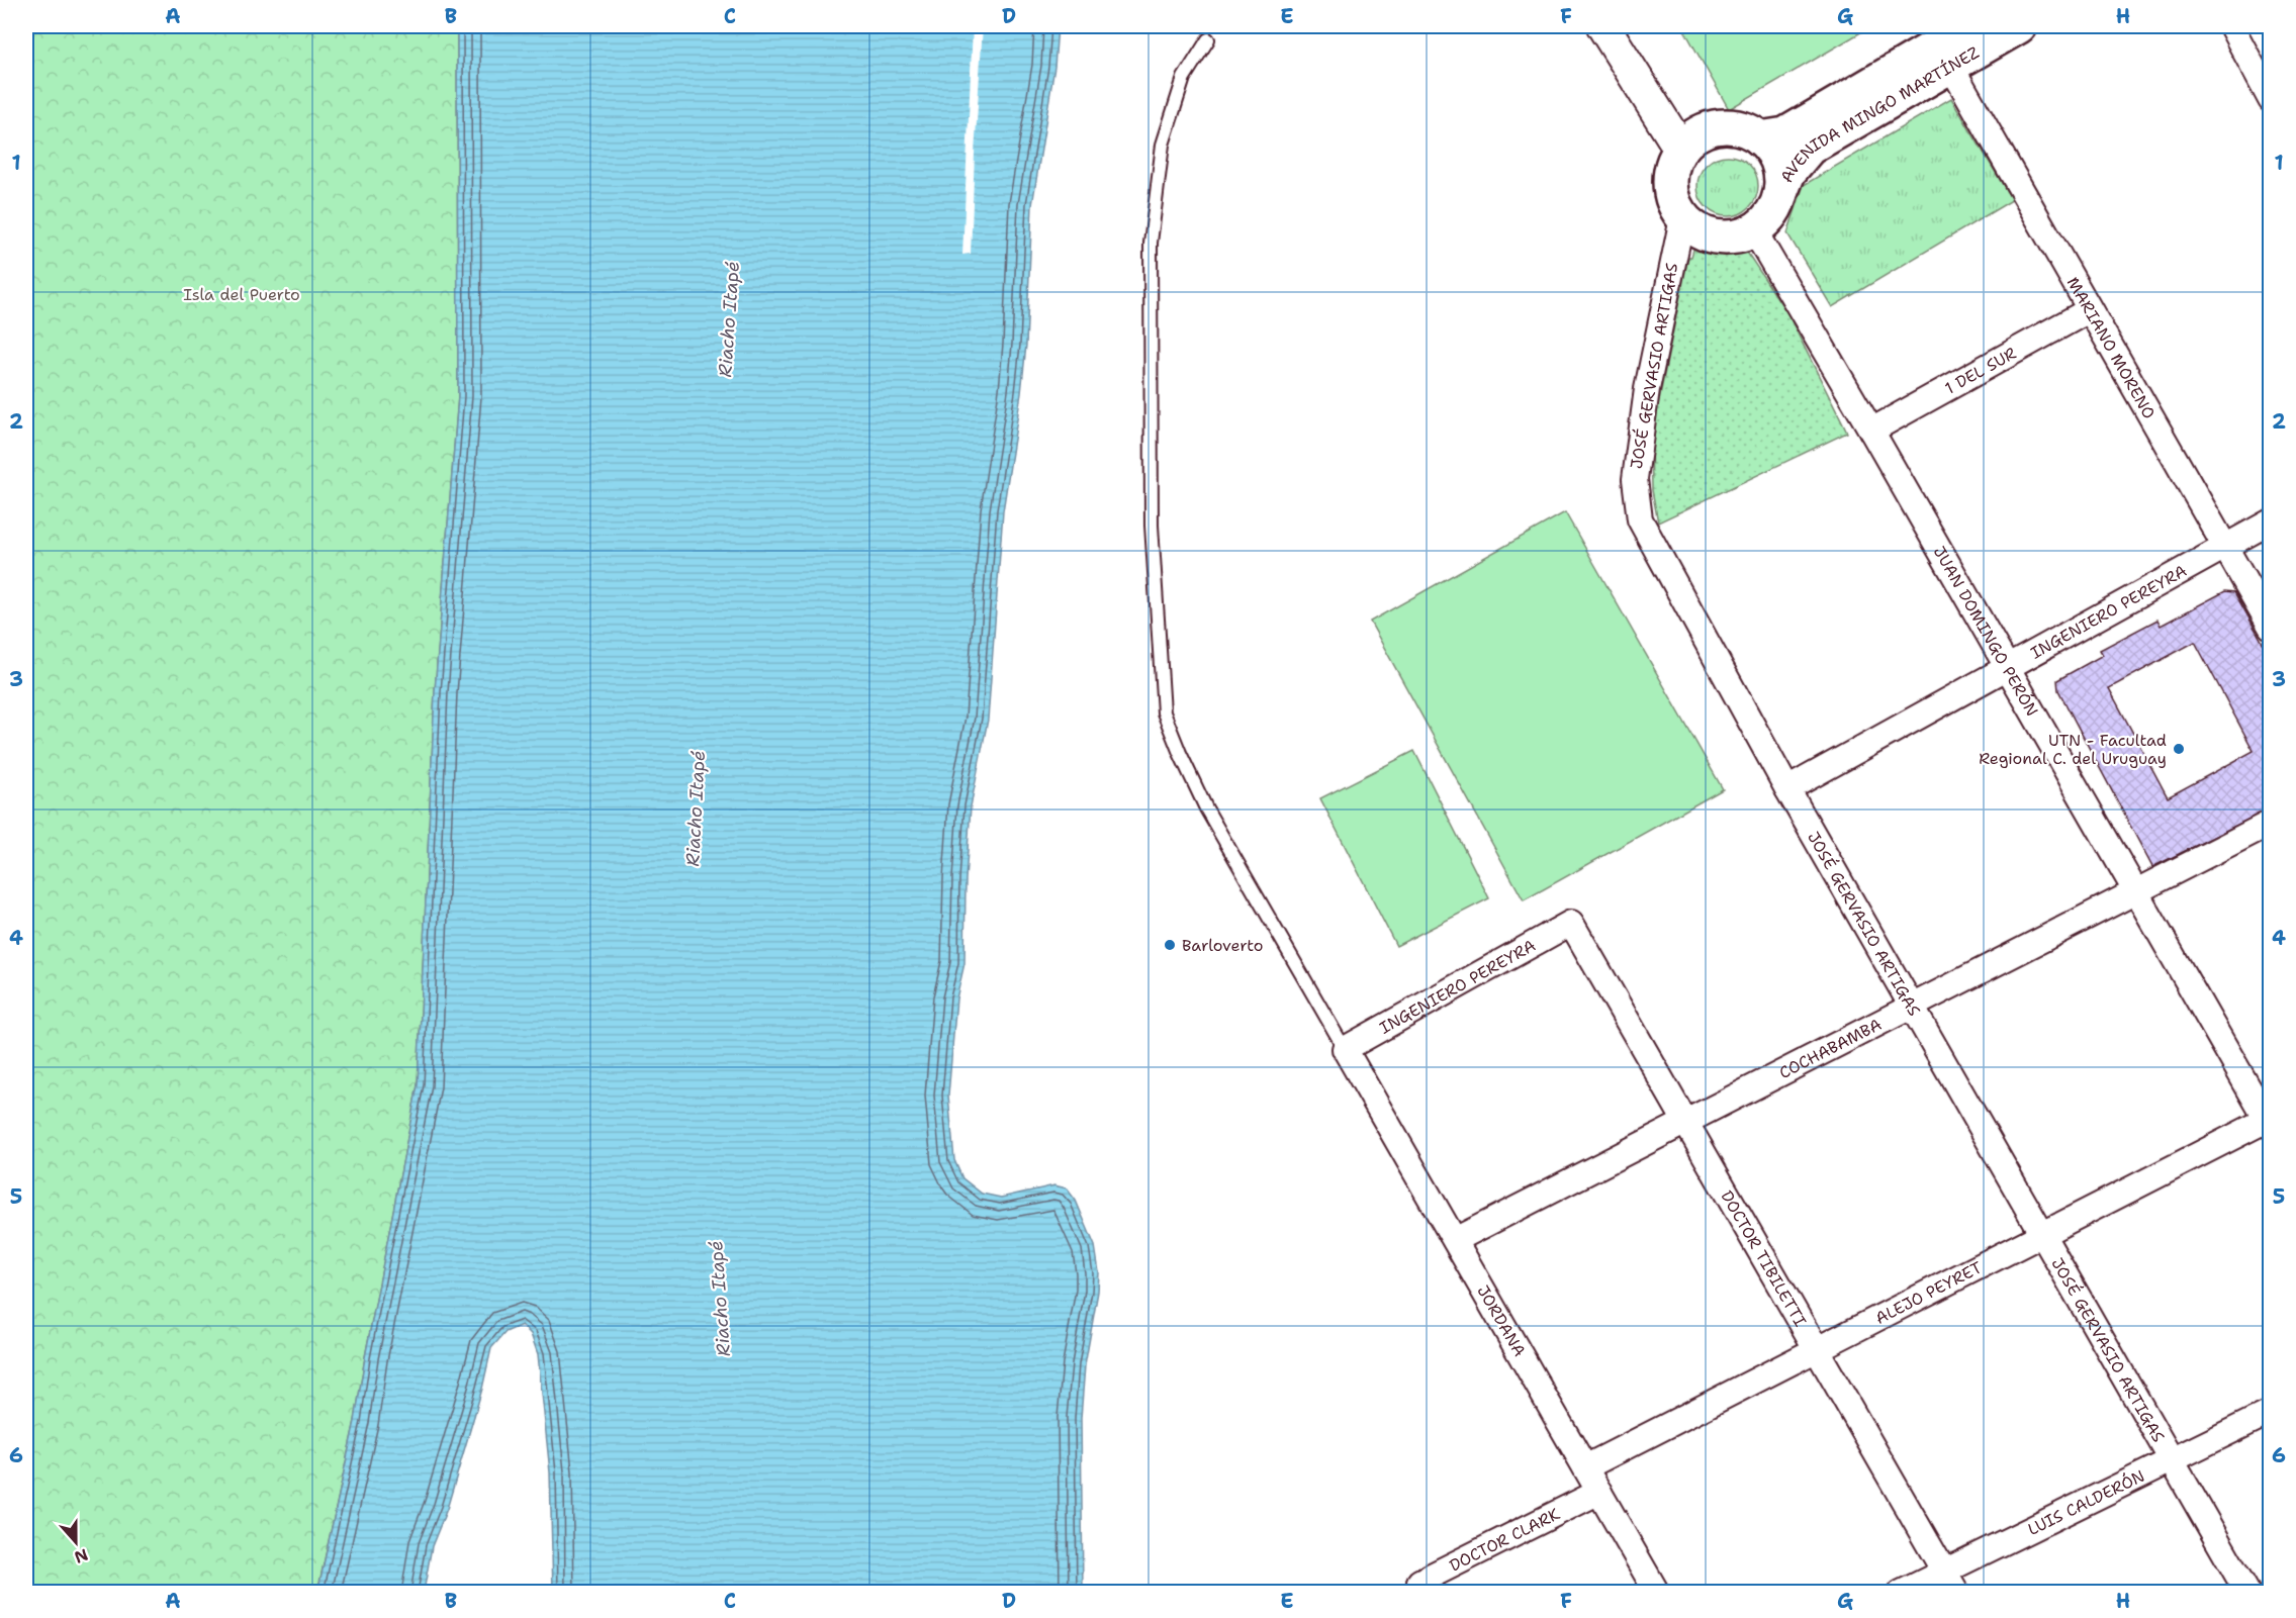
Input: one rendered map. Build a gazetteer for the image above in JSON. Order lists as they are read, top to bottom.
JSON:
{
  "streets": {
    "main road": ["AVENIDA MINGO MARTÍNEZ"],
    "street": [
      "MARIANO MORENO",
      "JOSÉ GERVASIO ARTIGAS",
      "1 DEL SUR",
      "INGENIERO PEREYRA",
      "JUAN DOMINGO PERÓN",
      "COCHABAMBA",
      "DOCTOR TIBILETTI",
      "ALEJO PEYRET",
      "JORDANA",
      "LUIS CALDERÓN",
      "DOCTOR CLARK"
    ]
  },
  "crossings": [
    ["AVENIDA MINGO MARTÍNEZ", "MARIANO MORENO"],
    ["AVENIDA MINGO MARTÍNEZ", "JOSÉ GERVASIO ARTIGAS"],
    ["AVENIDA MINGO MARTÍNEZ", "JUAN DOMINGO PERÓN"],
    ["MARIANO MORENO", "1 DEL SUR"],
    ["MARIANO MORENO", "INGENIERO PEREYRA"],
    ["JOSÉ GERVASIO ARTIGAS", "INGENIERO PEREYRA"],
    ["JOSÉ GERVASIO ARTIGAS", "JUAN DOMINGO PERÓN"],
    ["JOSÉ GERVASIO ARTIGAS", "COCHABAMBA"],
    ["JOSÉ GERVASIO ARTIGAS", "ALEJO PEYRET"],
    ["JOSÉ GERVASIO ARTIGAS", "LUIS CALDERÓN"],
    ["1 DEL SUR", "JUAN DOMINGO PERÓN"],
    ["INGENIERO PEREYRA", "JUAN DOMINGO PERÓN"],
    ["INGENIERO PEREYRA", "DOCTOR TIBILETTI"],
    ["INGENIERO PEREYRA", "JORDANA"],
    ["JUAN DOMINGO PERÓN", "COCHABAMBA"],
    ["JUAN DOMINGO PERÓN", "ALEJO PEYRET"],
    ["COCHABAMBA", "DOCTOR TIBILETTI"],
    ["COCHABAMBA", "JORDANA"],
    ["DOCTOR TIBILETTI", "ALEJO PEYRET"],
    ["DOCTOR TIBILETTI", "LUIS CALDERÓN"],
    ["ALEJO PEYRET", "JORDANA"],
    ["JORDANA", "DOCTOR CLARK"]
  ],
  "water": ["Riacho Itapé"],
  "parks": ["Isla del Puerto"],
  "places": ["UTN - Facultad Regional C. del Uruguay", "Barloverto"],
  "north": "bottom",
  "grid": {
    "columns": [
      "A",
      "B",
      "C",
      "D",
      "E",
      "F",
      "G",
      "H"
    ],
    "rows": [
      "1",
      "2",
      "3",
      "4",
      "5",
      "6"
    ]
  }
}
